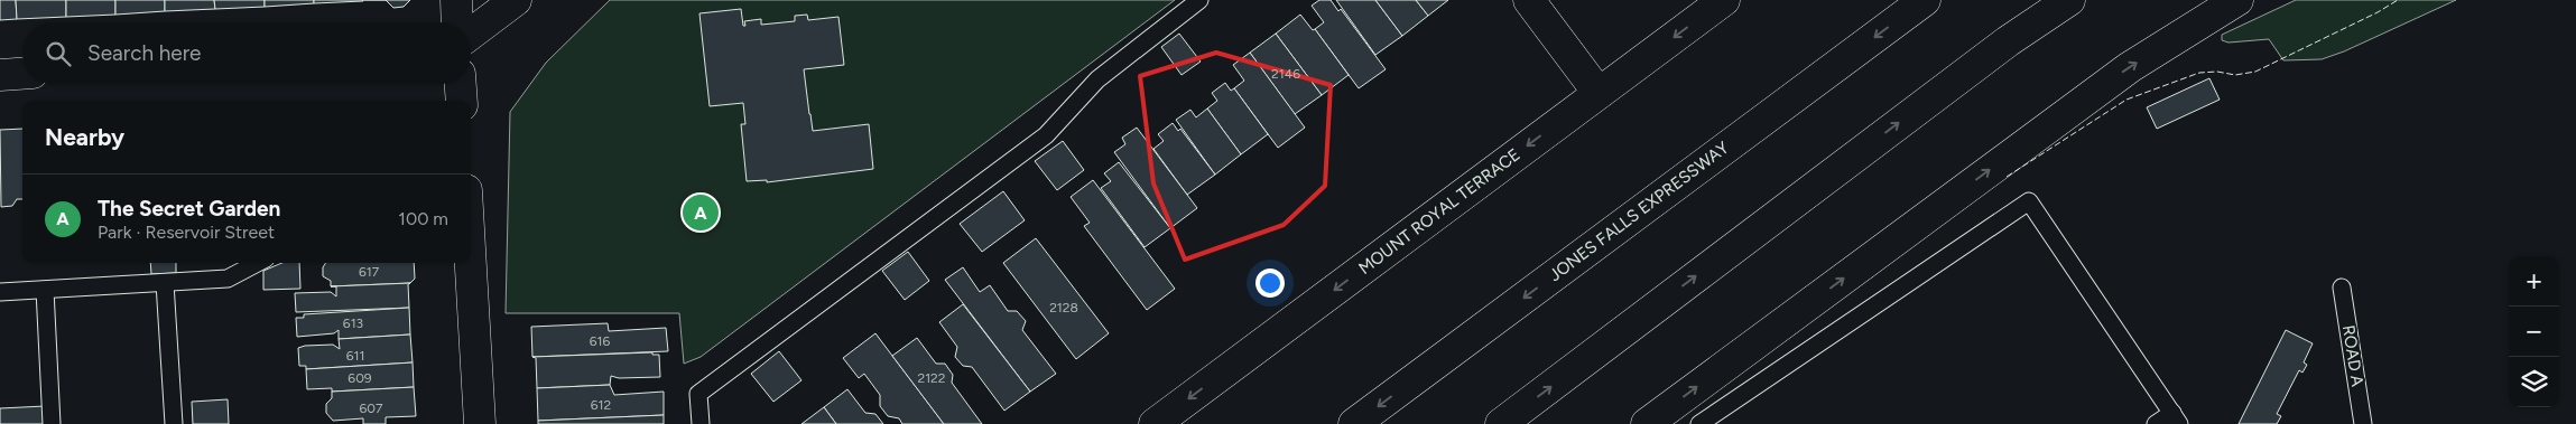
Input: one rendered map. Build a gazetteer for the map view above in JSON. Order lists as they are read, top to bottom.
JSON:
{
  "streets": {
    "main road": ["MOUNT ROYAL TERRACE", "JONES FALLS EXPRESSWAY"],
    "lane": ["ROAD A"]
  },
  "house_numbers": [
    "2146",
    "617",
    "2128",
    "613",
    "616",
    "611",
    "609",
    "2122",
    "612",
    "607"
  ],
  "page": {
    "search": "Search here",
    "heading": "Nearby",
    "list": [
      {
        "mark": "A",
        "name": "The Secret Garden",
        "note": "Park · Reservoir Street",
        "value": "100 m"
      }
    ],
    "pins": "A",
    "map_buttons": ["+", "−"]
  }
}
